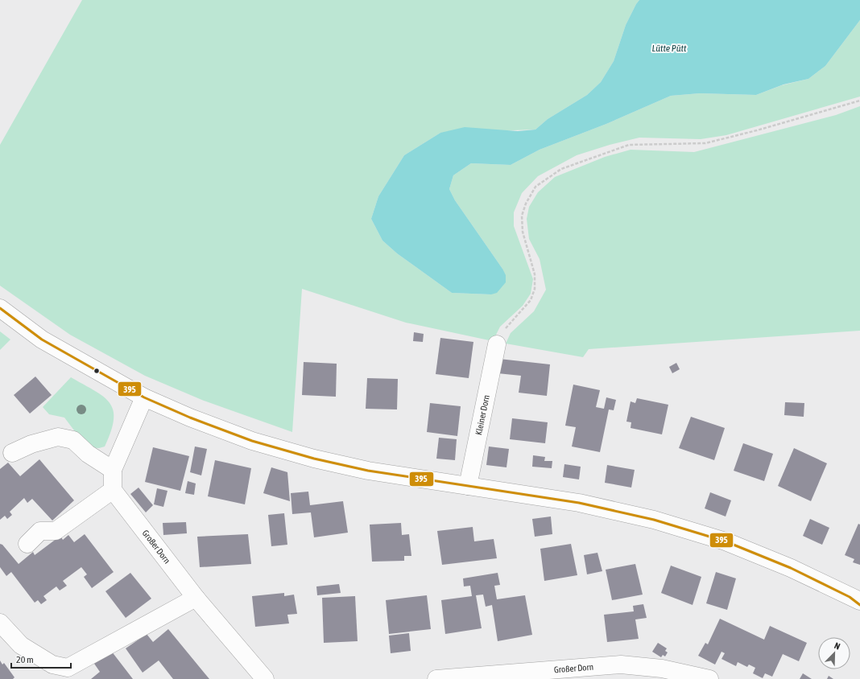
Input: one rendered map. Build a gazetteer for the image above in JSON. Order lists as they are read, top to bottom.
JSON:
{
  "streets": {
    "main road": ["Kleiner Dorn", "Großer Dorn"]
  },
  "water": ["Lütte Pütt"],
  "lines": ["transit line 395"],
  "scale_bar": "20 m",
  "north": "top right"
}
